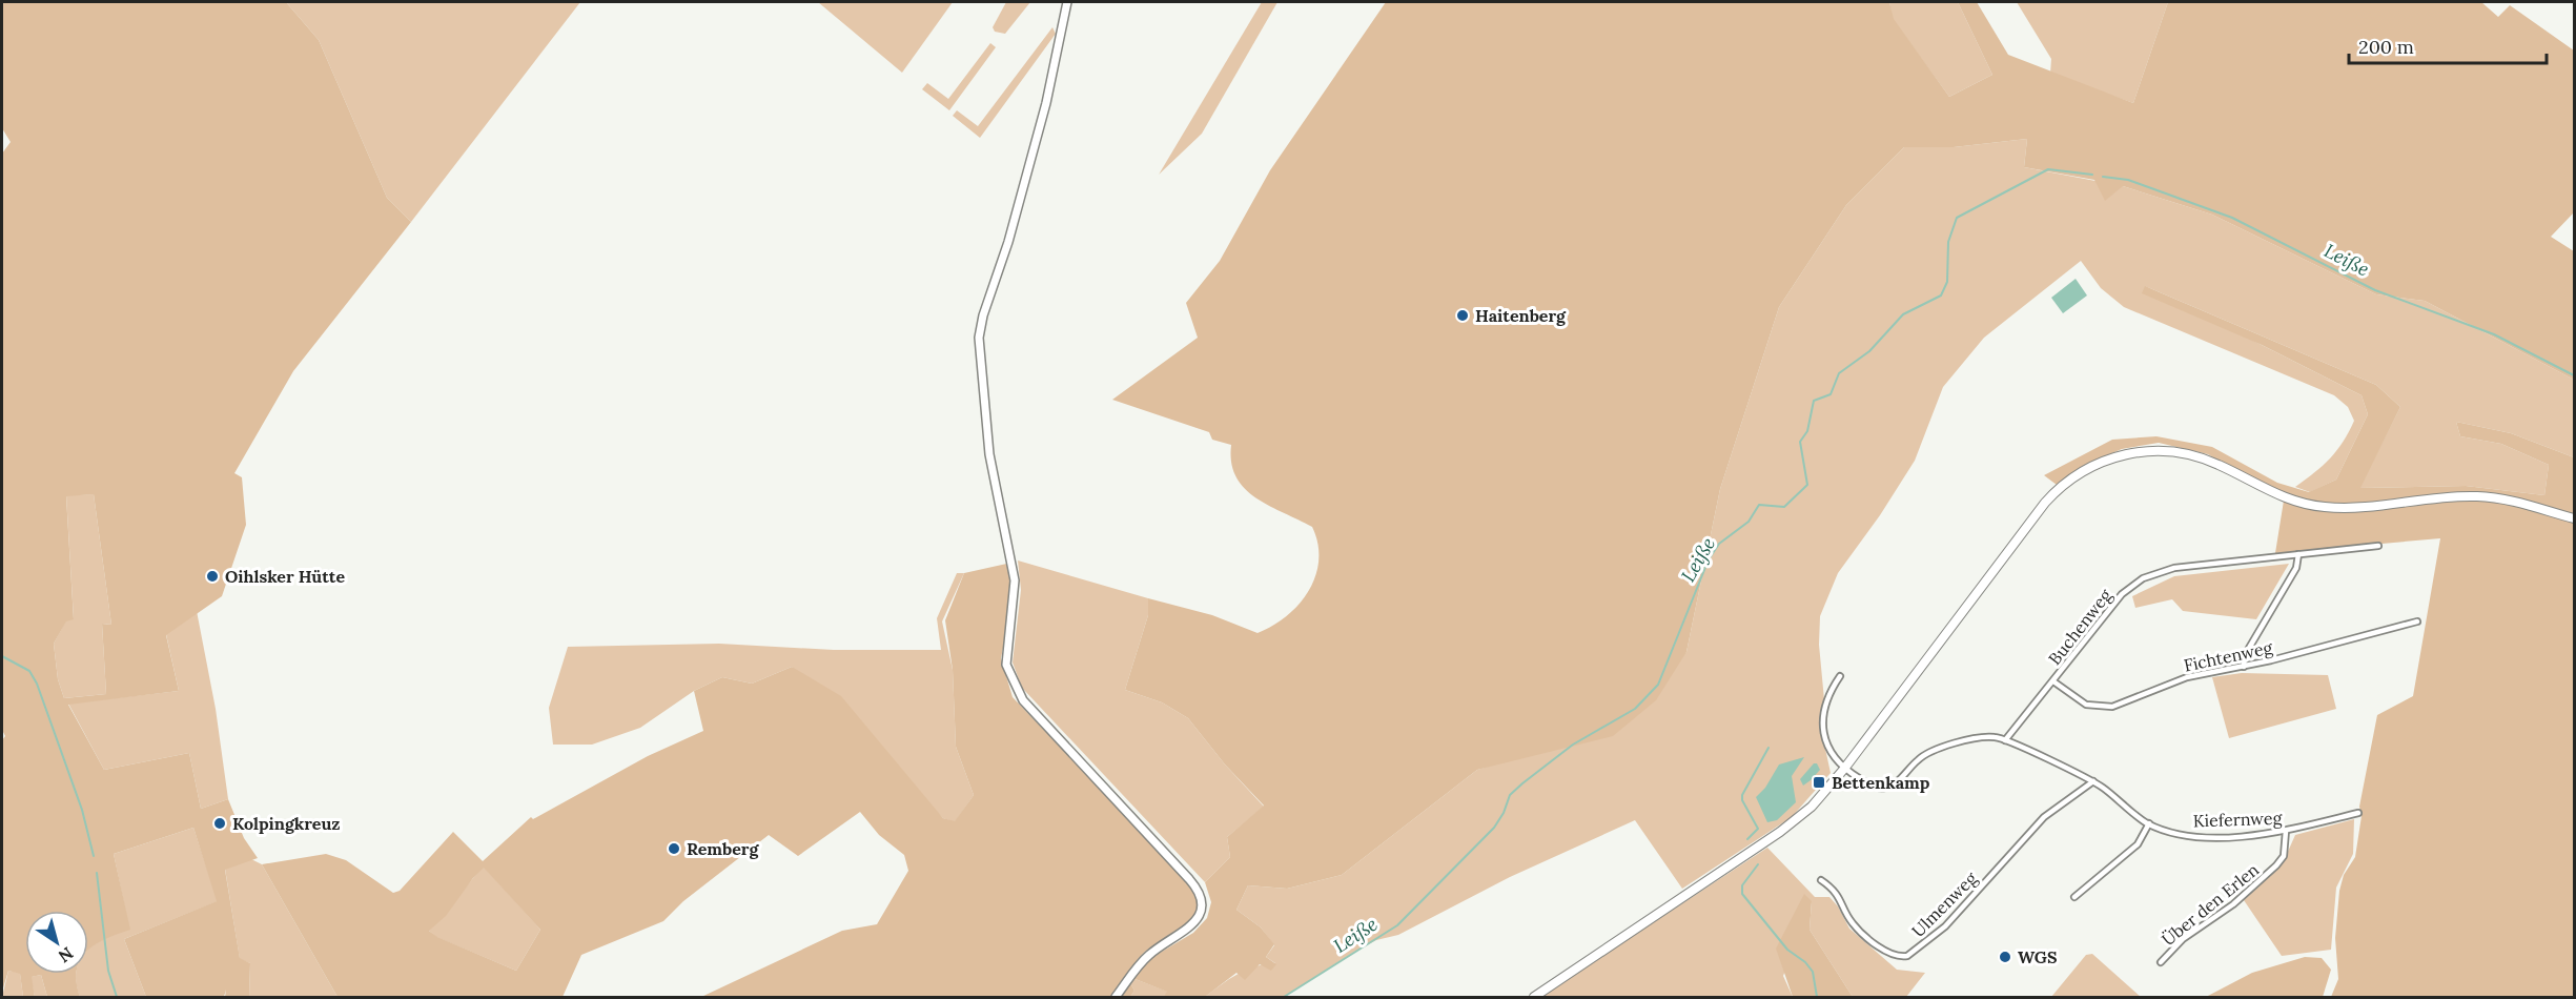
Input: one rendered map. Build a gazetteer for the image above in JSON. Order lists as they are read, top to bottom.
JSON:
{
  "streets": {
    "street": [
      "Buchenweg",
      "Fichtenweg",
      "Kiefernweg",
      "Ulmenweg",
      "Über den Erlen"
    ]
  },
  "crossings": [
    ["Buchenweg", "Fichtenweg"],
    ["Buchenweg", "Kiefernweg"],
    ["Kiefernweg", "Ulmenweg"],
    ["Kiefernweg", "Über den Erlen"]
  ],
  "water": ["Leiße"],
  "places": {
    "other": [
      "Haitenberg",
      "Oihlsker Hütte",
      "Kolpingkreuz",
      "Remberg",
      "WGS"
    ],
    "transit": ["Bettenkamp"]
  },
  "scale_bar": "200 m",
  "north": "bottom right"
}
